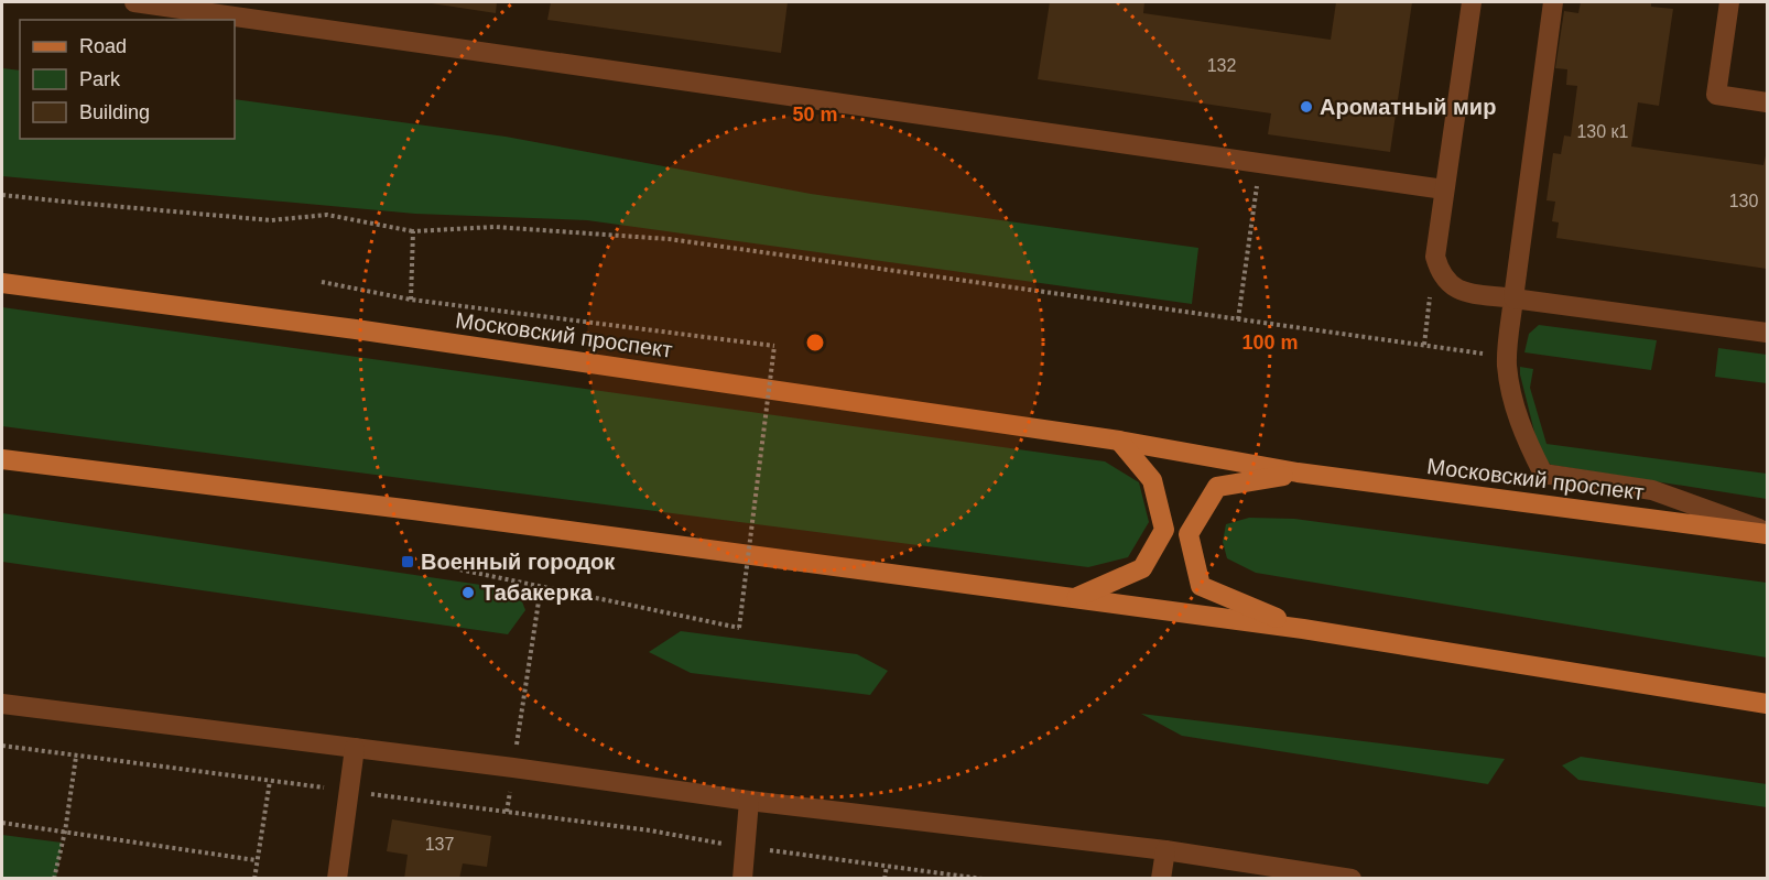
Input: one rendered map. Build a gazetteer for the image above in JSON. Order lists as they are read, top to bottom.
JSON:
{
  "streets": {
    "main road": ["Московский проспект"]
  },
  "places": {
    "other": ["Ароматный мир", "Табакерка"],
    "transit": ["Военный городок"]
  },
  "house_numbers": [
    "132",
    "130 к1",
    "130",
    "137"
  ],
  "legend": ["Road", "Park", "Building"],
  "rings": ["50 m", "100 m"]
}
